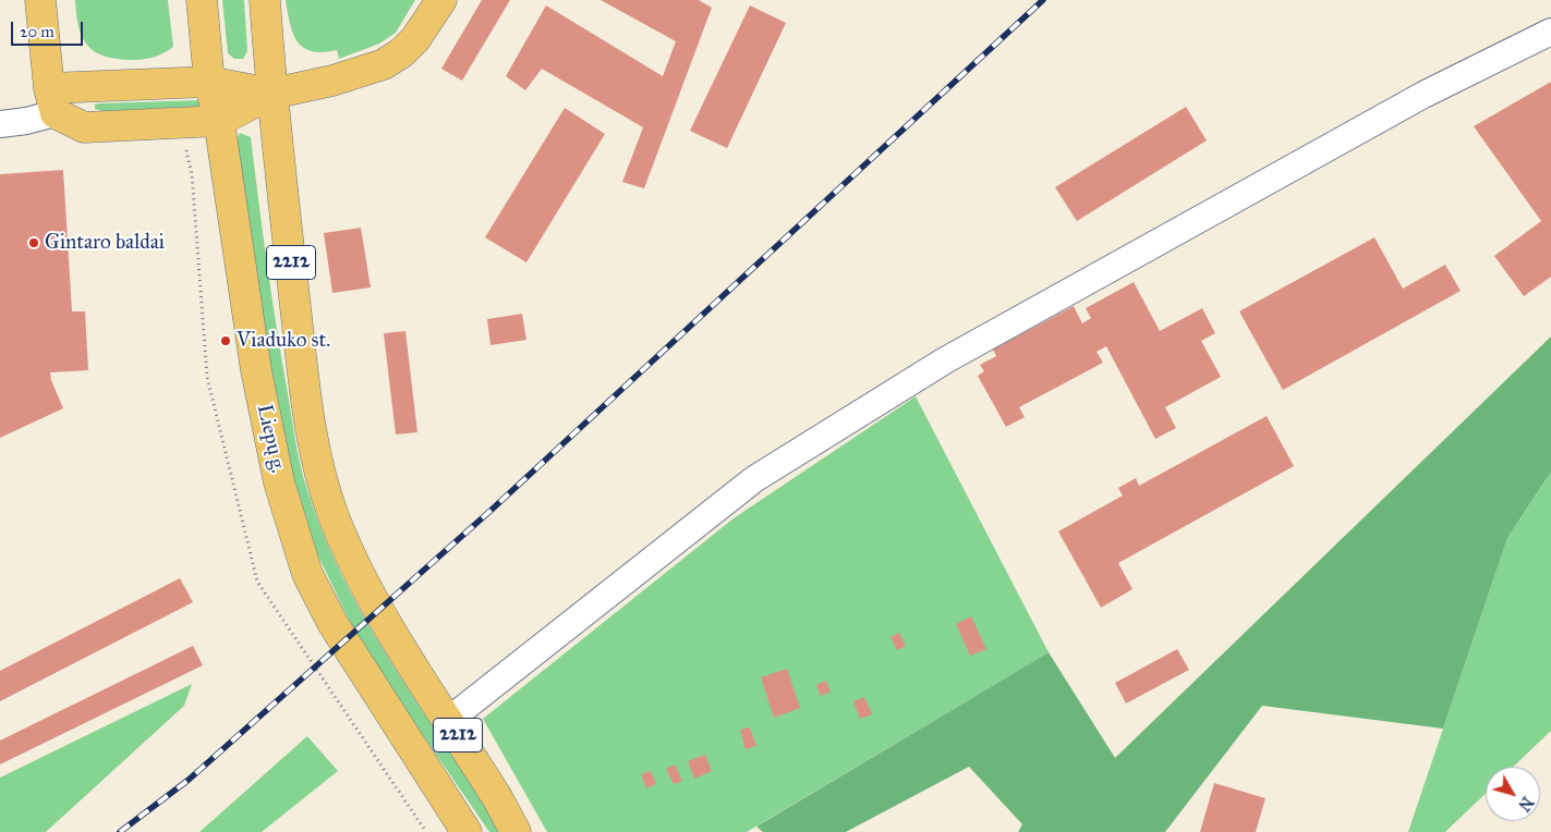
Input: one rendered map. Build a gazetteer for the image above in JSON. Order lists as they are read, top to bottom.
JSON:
{
  "streets": {
    "main road": ["2212", "Liepų g."]
  },
  "places": ["Gintaro baldai", "Viaduko st."],
  "scale_bar": "20 m",
  "north": "bottom right"
}
